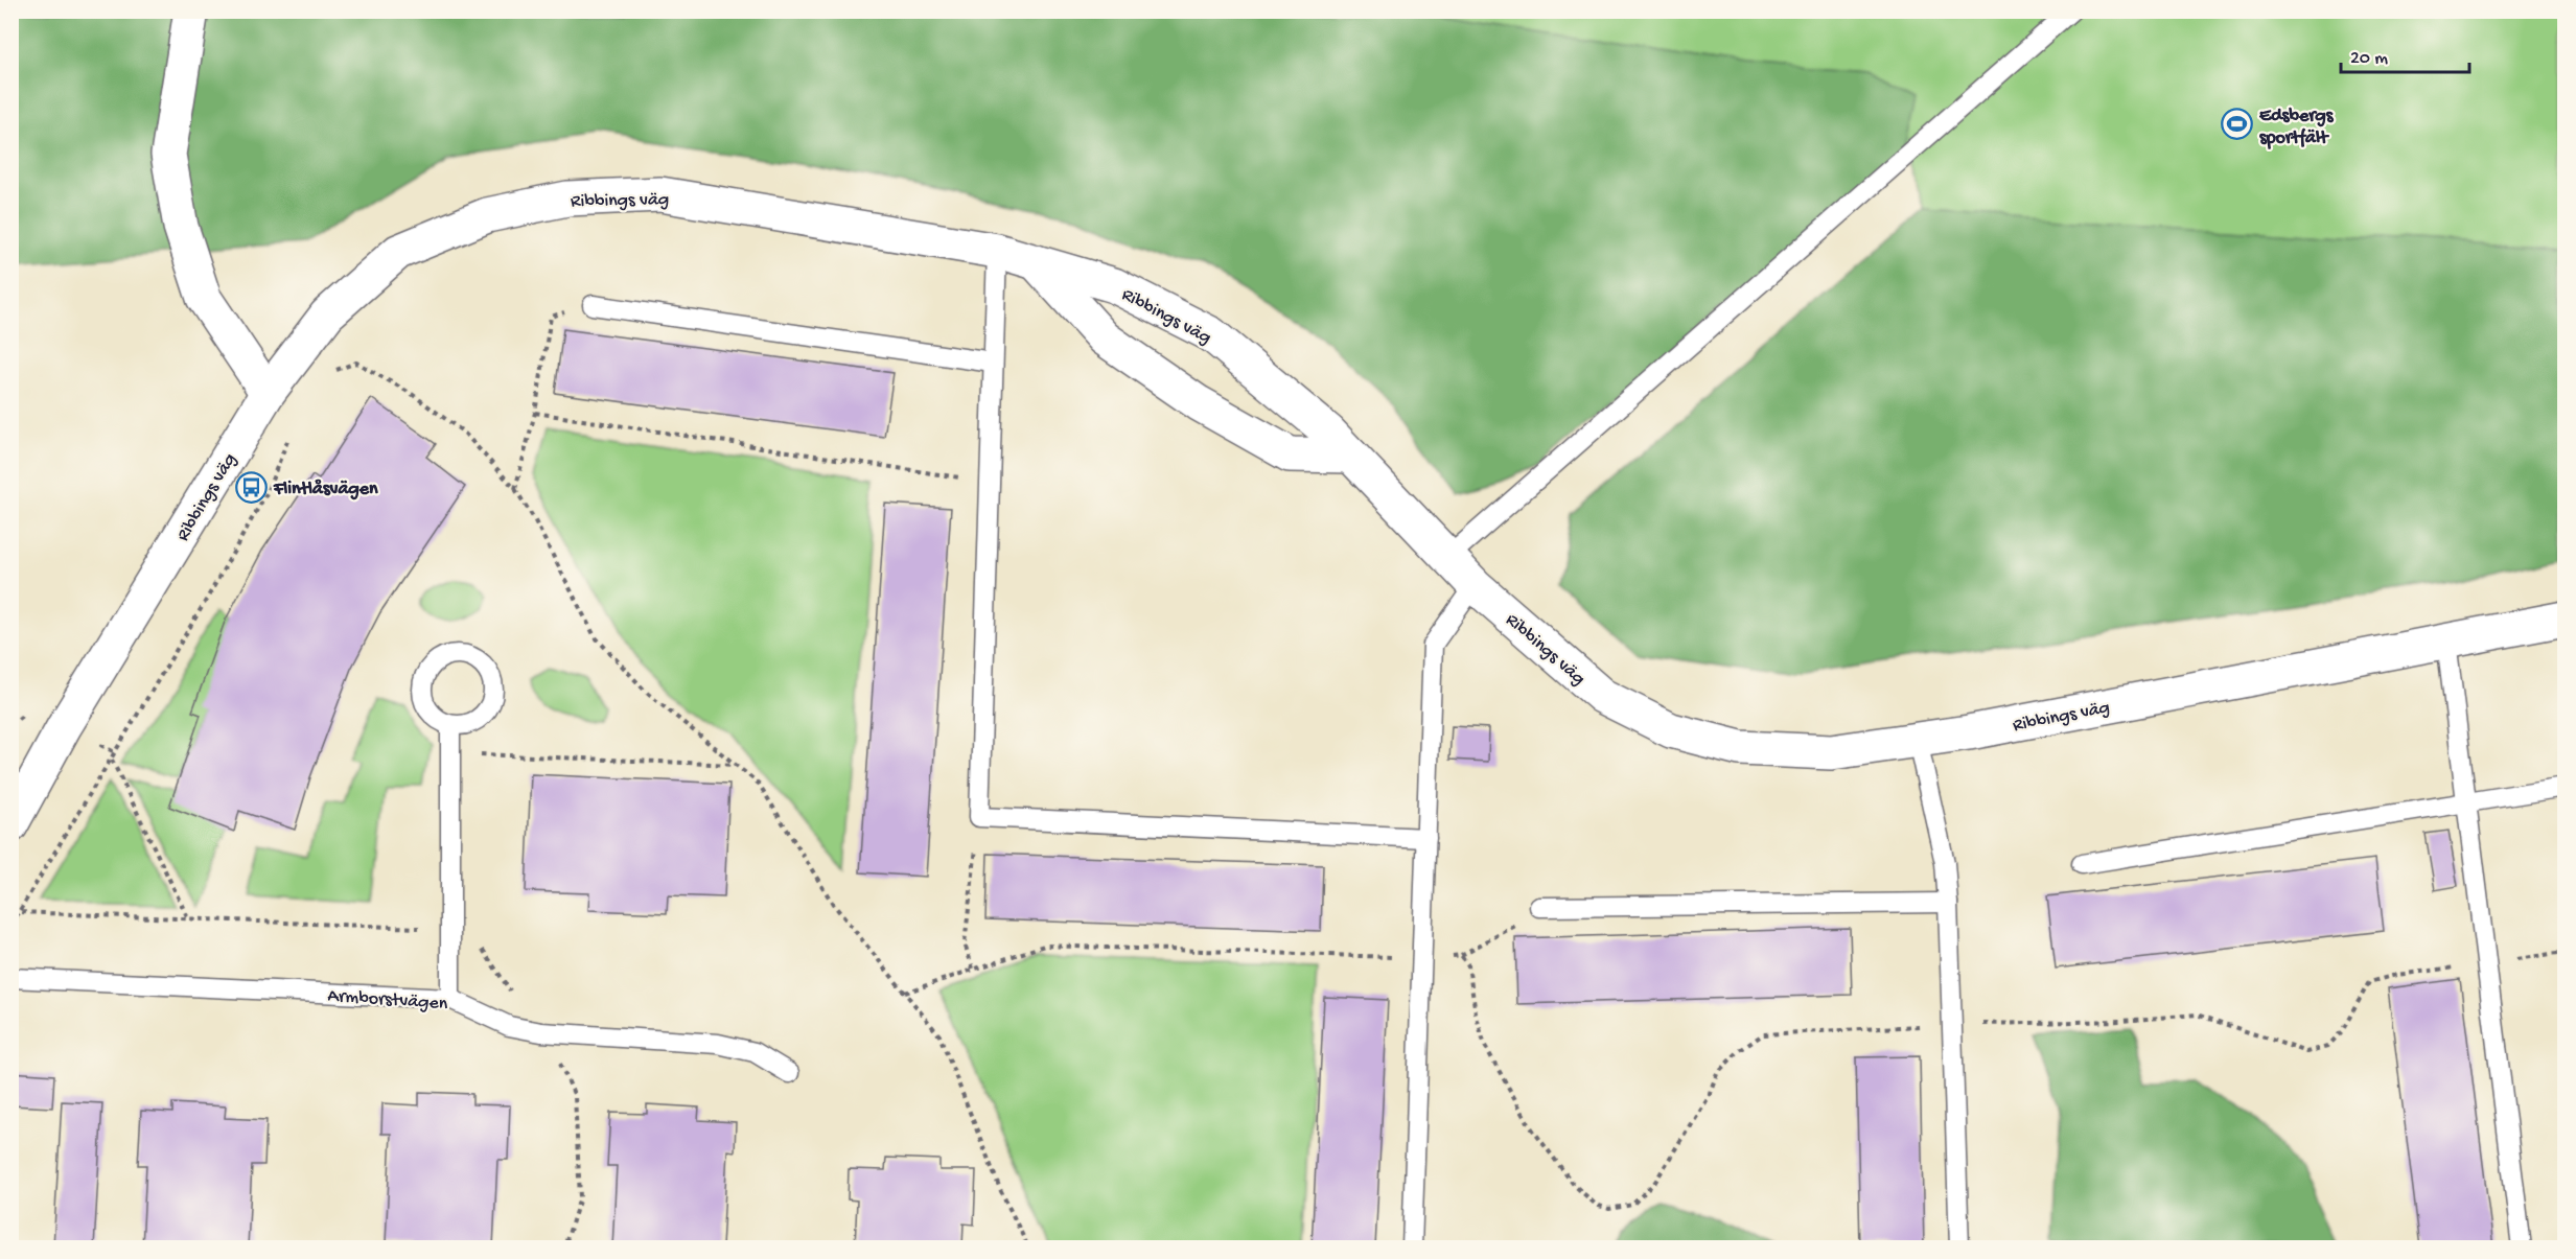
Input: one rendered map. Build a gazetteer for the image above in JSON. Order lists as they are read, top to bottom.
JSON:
{
  "streets": {
    "street": ["Ribbings väg"],
    "lane": ["Armborstvägen"]
  },
  "places": {
    "sports": ["Edsbergs sportfält"],
    "bus stop": ["Flintlåsvägen"]
  },
  "scale_bar": "20 m"
}
